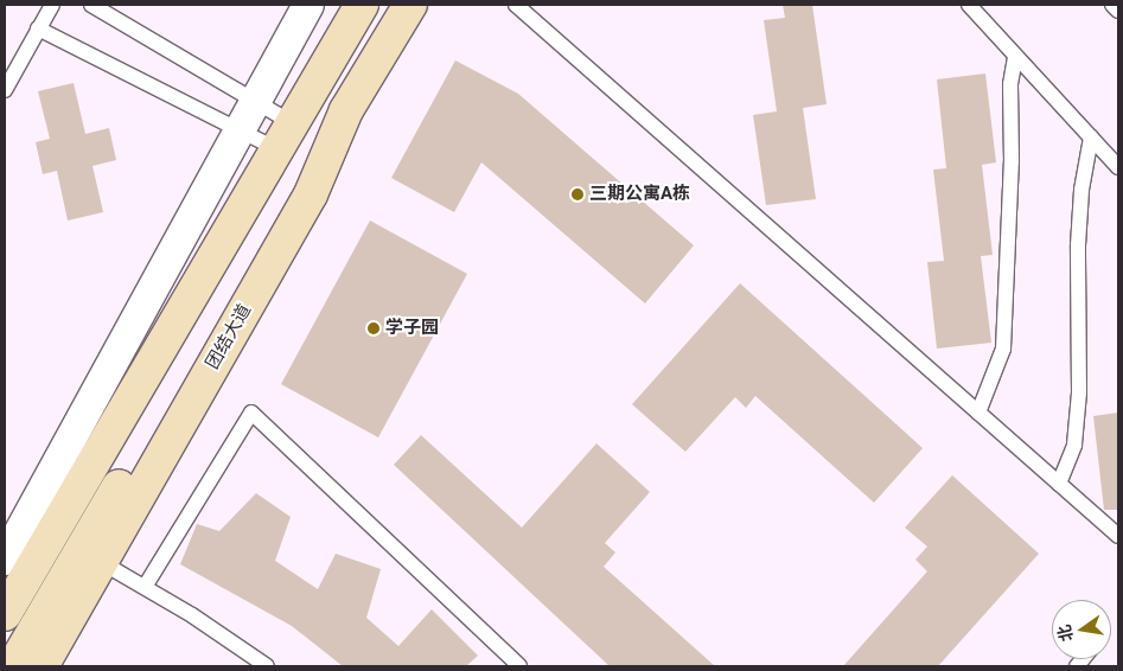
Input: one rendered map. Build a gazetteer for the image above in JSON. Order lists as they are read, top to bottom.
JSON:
{
  "streets": {
    "main road": ["团结大道"]
  },
  "places": ["三期公寓A栋", "学子园"],
  "north": "left"
}
